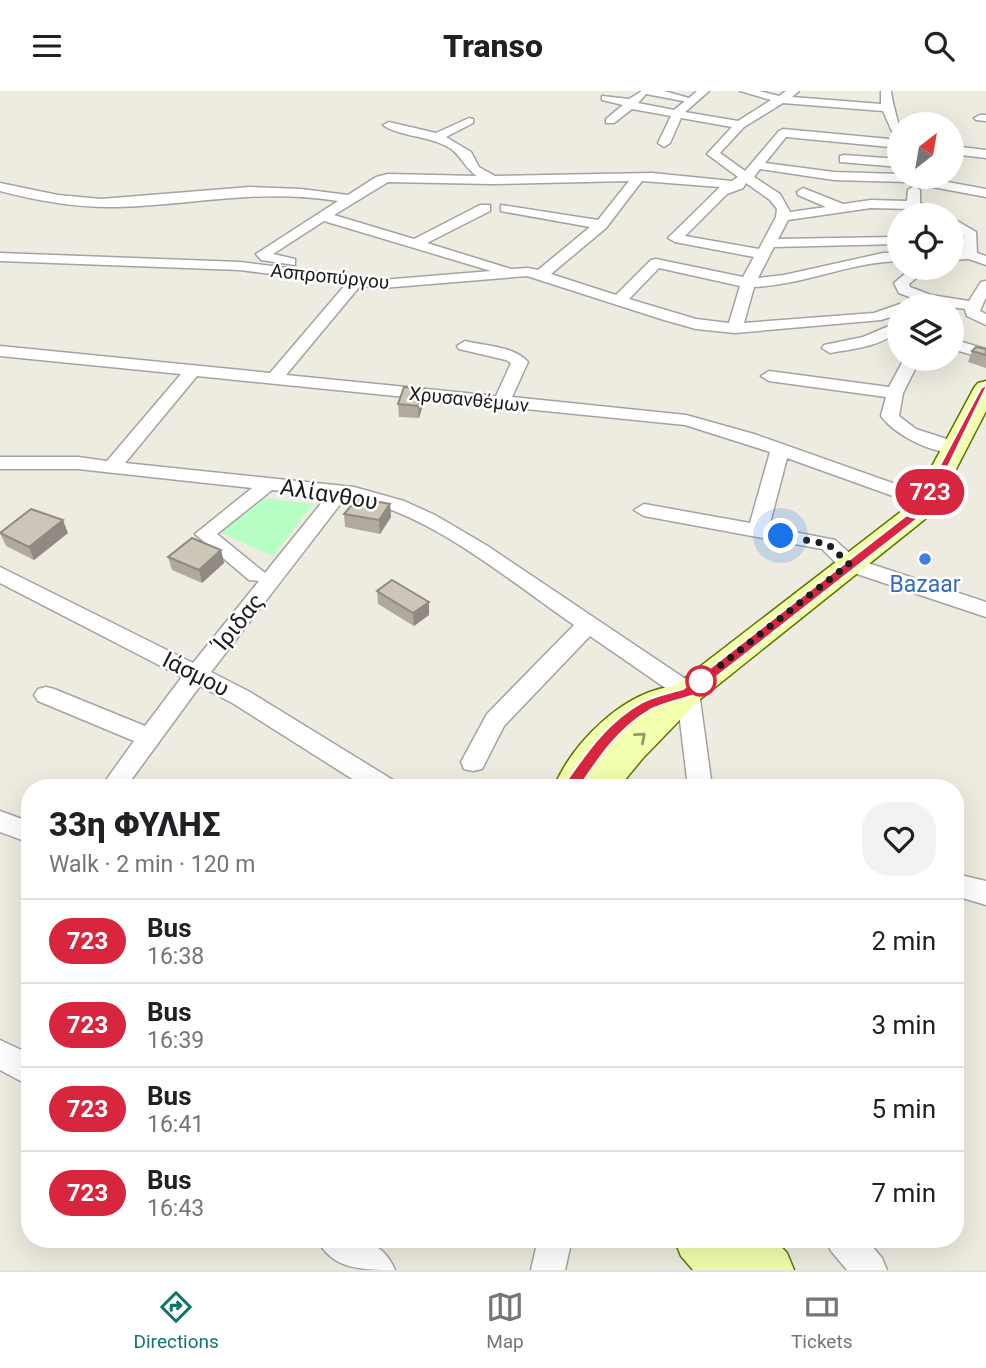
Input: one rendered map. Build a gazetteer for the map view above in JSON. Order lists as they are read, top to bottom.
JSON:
{
  "streets": {
    "street": [
      "Ασπροπύργου",
      "Χρυσανθέμων",
      "Αλίανθου",
      "Ίριδας",
      "Ιάσμου"
    ]
  },
  "crossings": [
    ["Αλίανθου", "Ίριδας"],
    ["Ίριδας", "Ιάσμου"]
  ],
  "places": ["Bazaar"],
  "lines": ["bus line 723"],
  "north": "top right",
  "page": {
    "header": "Transo",
    "on_map": "723",
    "heading": ["33η ΦΥΛΗΣ", "Walk · 2 min · 120 m"],
    "list": [
      {
        "mark": "723",
        "name": "Bus",
        "note": "16:38",
        "value": "2 min"
      },
      {
        "mark": "723",
        "name": "Bus",
        "note": "16:39",
        "value": "3 min"
      },
      {
        "mark": "723",
        "name": "Bus",
        "note": "16:41",
        "value": "5 min"
      },
      {
        "mark": "723",
        "name": "Bus",
        "note": "16:43",
        "value": "7 min"
      }
    ],
    "tabs": ["Directions", "Map", "Tickets"]
  }
}
